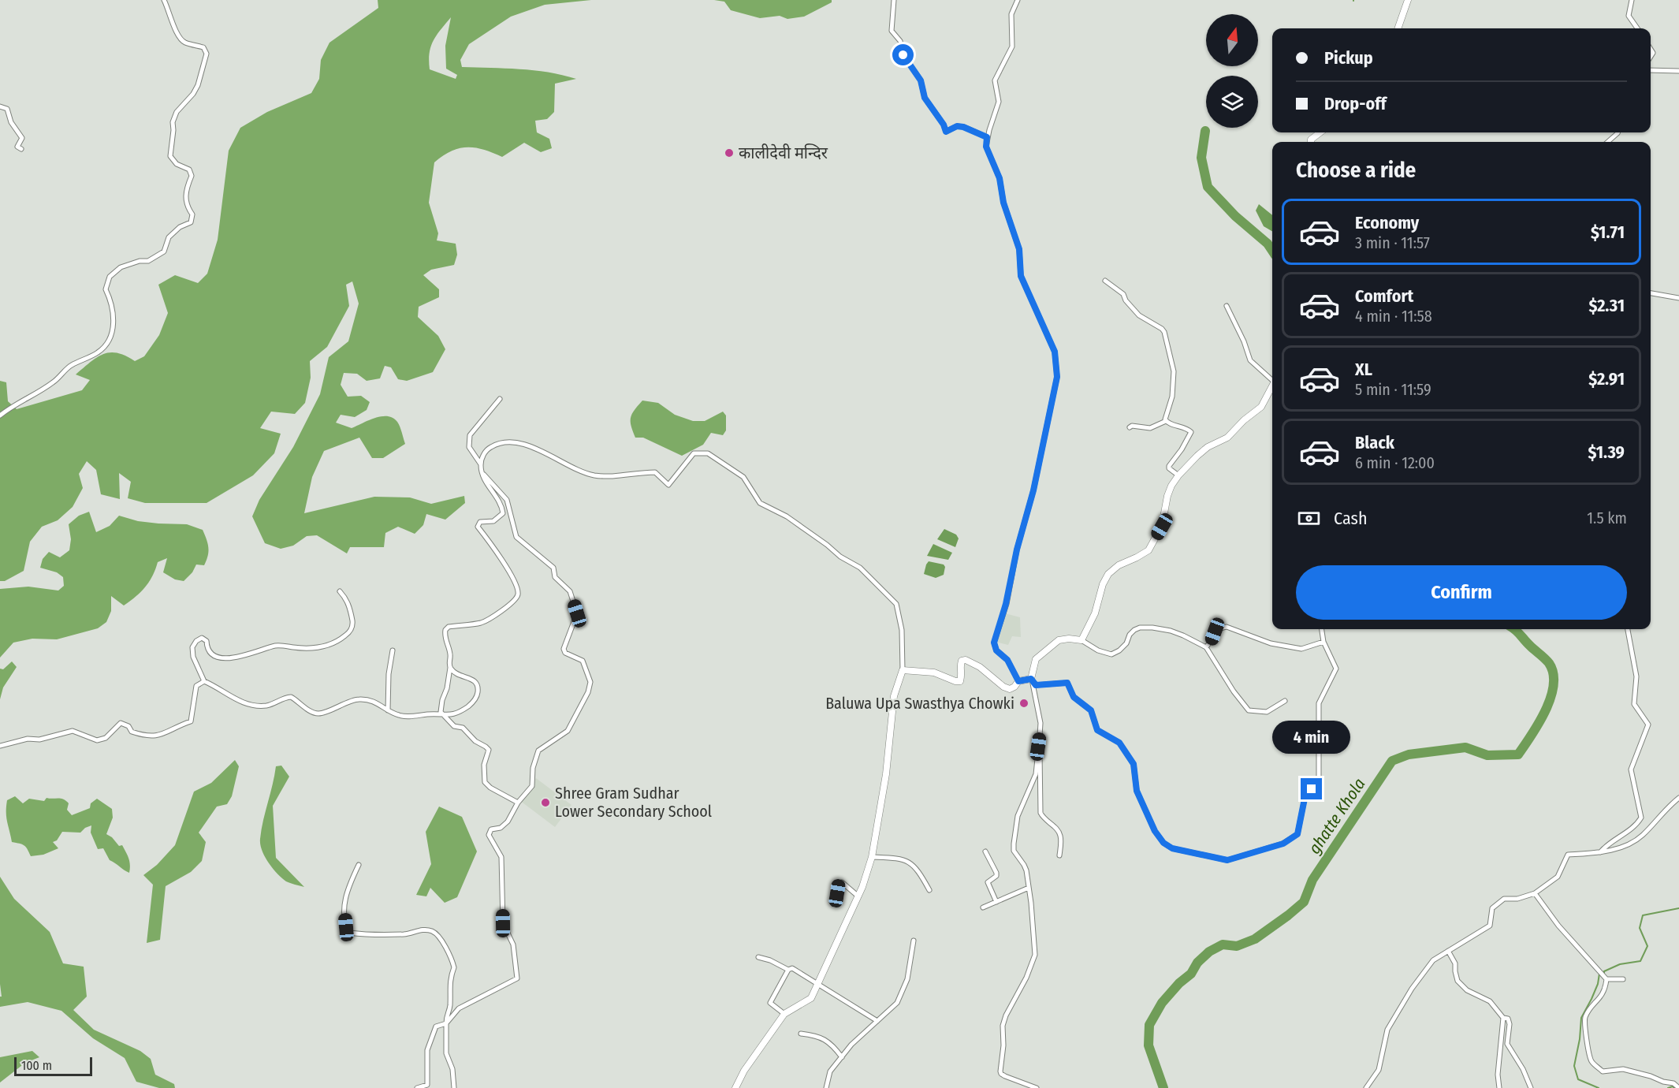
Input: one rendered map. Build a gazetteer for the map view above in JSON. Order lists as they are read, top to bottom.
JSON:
{
  "water": ["ghatte Khola"],
  "places": ["कालीदेवी मन्दिर", "Baluwa Upa Swasthya Chowki", "Shree Gram Sudhar Lower Secondary School"],
  "scale_bar": "100 m",
  "north": "top",
  "page": {
    "banner": ["Pickup", "Drop-off"],
    "heading": "Choose a ride",
    "list": [
      {
        "name": "Economy",
        "note": "3 min · 11:57",
        "value": "$1.71"
      },
      {
        "name": "Comfort",
        "note": "4 min · 11:58",
        "value": "$2.31"
      },
      {
        "name": "XL",
        "note": "5 min · 11:59",
        "value": "$2.91"
      },
      {
        "name": "Black",
        "note": "6 min · 12:00",
        "value": "$1.39"
      }
    ],
    "pay": ["Cash", "1.5 km"],
    "buttons": "Confirm",
    "bubble": "4 min",
    "scale": "100 m"
  }
}
